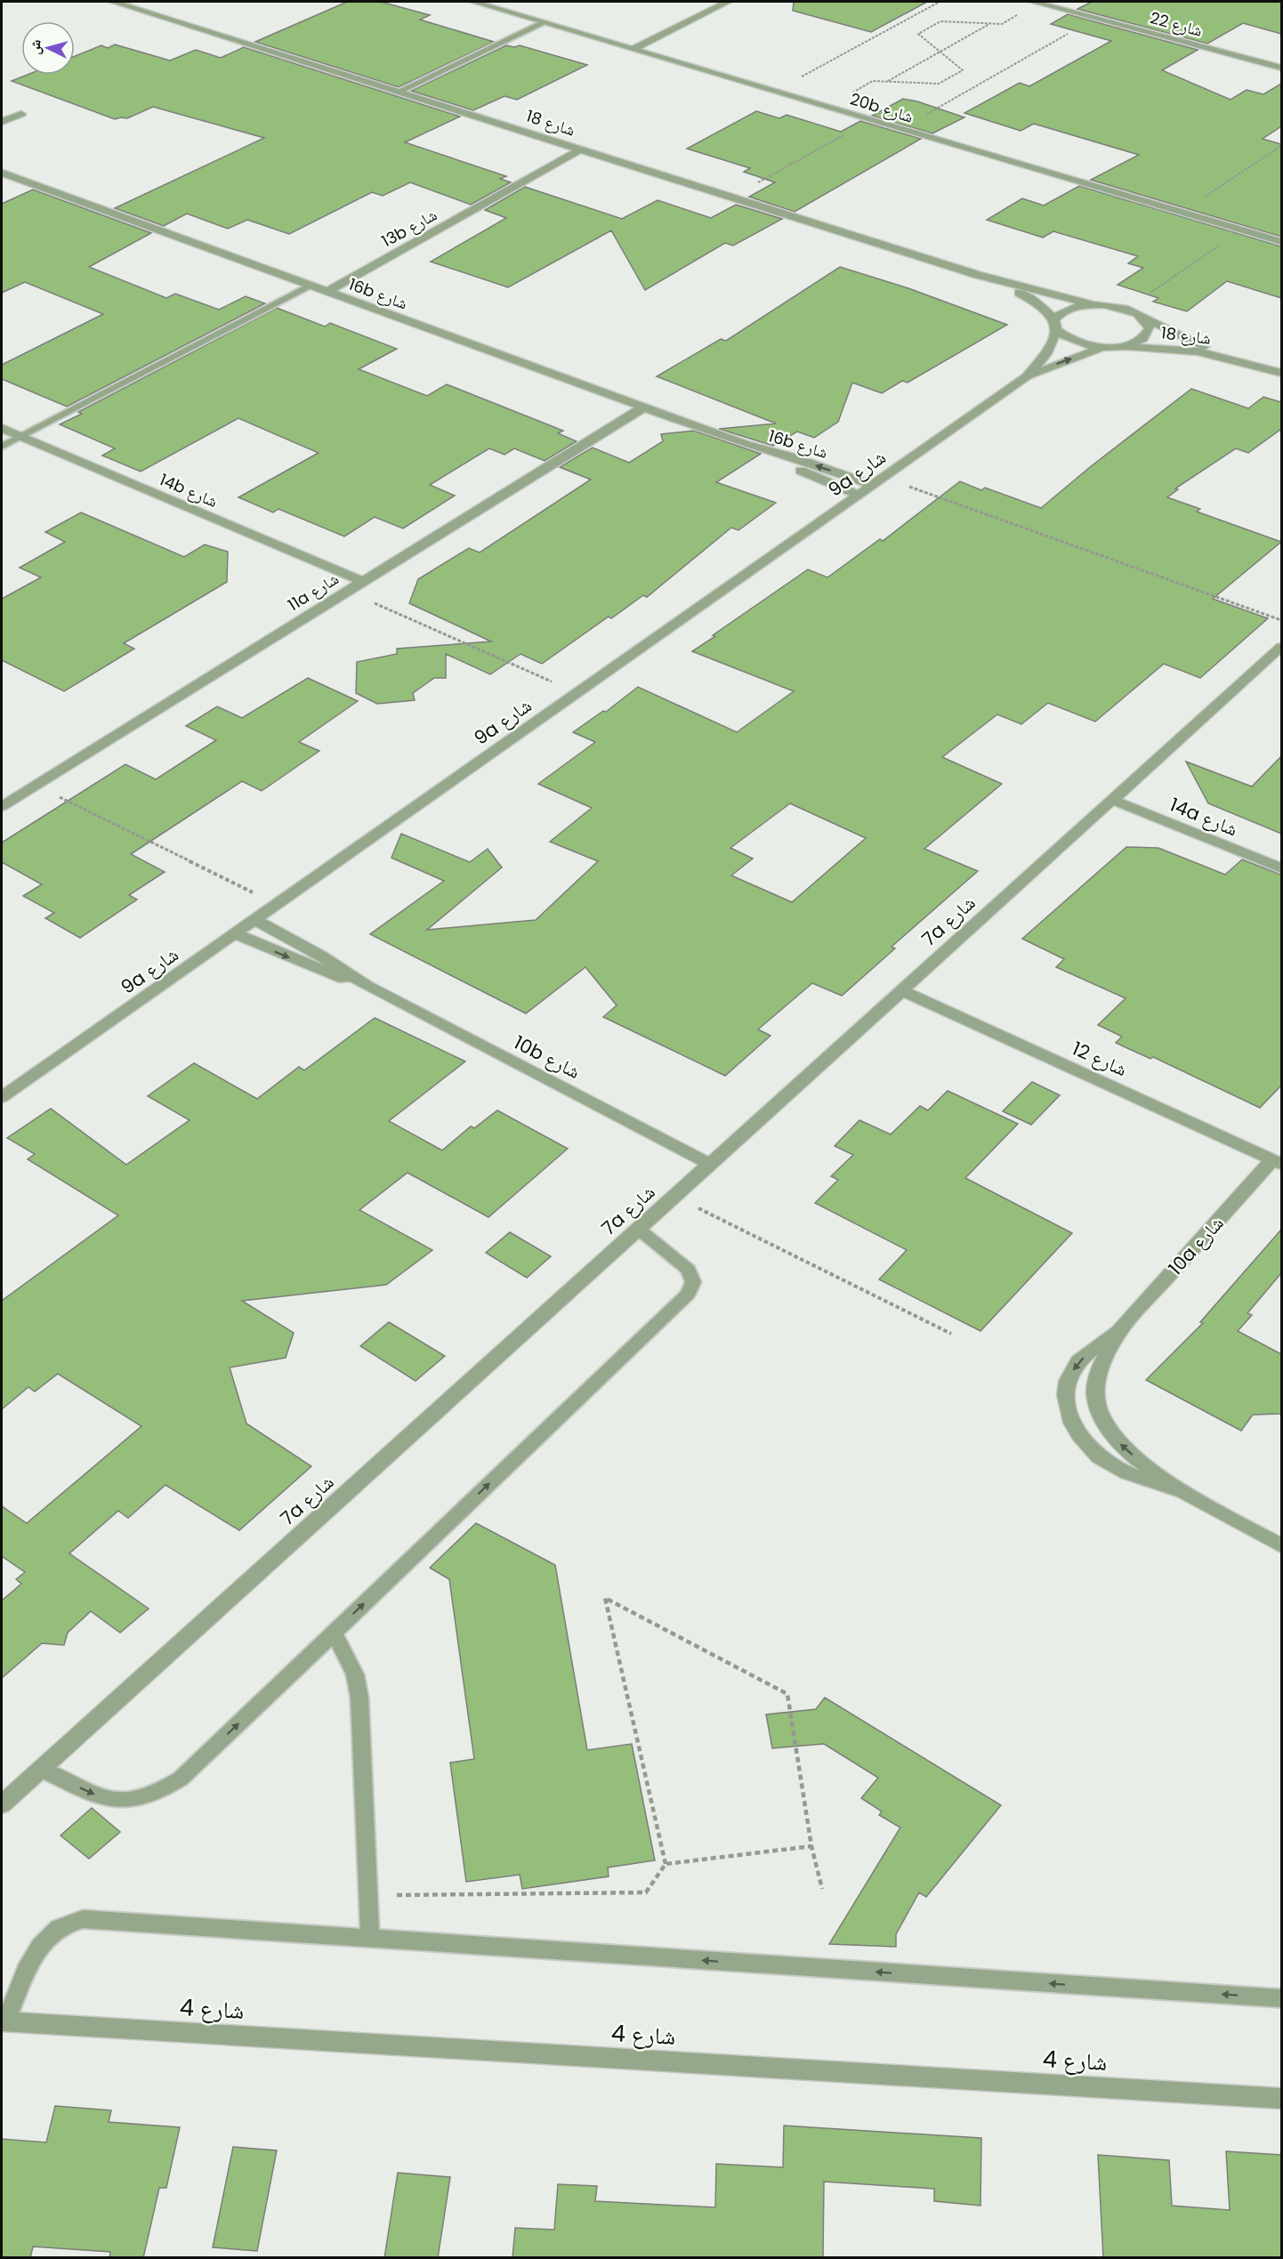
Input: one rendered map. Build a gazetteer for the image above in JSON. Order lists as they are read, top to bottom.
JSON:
{
  "streets": {
    "street": [
      "شارع 22",
      "20b شارع",
      "شارع 18",
      "13b شارع",
      "16b شارع",
      "9a شارع",
      "14b شارع",
      "11a شارع",
      "14a شارع",
      "7a شارع",
      "10b شارع",
      "شارع 12",
      "10a شارع",
      "شارع 4"
    ]
  },
  "crossings": [
    ["شارع 18", "13b شارع"],
    ["شارع 18", "9a شارع"],
    ["13b شارع", "16b شارع"],
    ["16b شارع", "9a شارع"],
    ["16b شارع", "11a شارع"],
    ["9a شارع", "10b شارع"],
    ["14b شارع", "11a شارع"],
    ["14a شارع", "7a شارع"],
    ["7a شارع", "10b شارع"],
    ["7a شارع", "شارع 12"],
    ["شارع 12", "10a شارع"]
  ],
  "north": "left"
}
